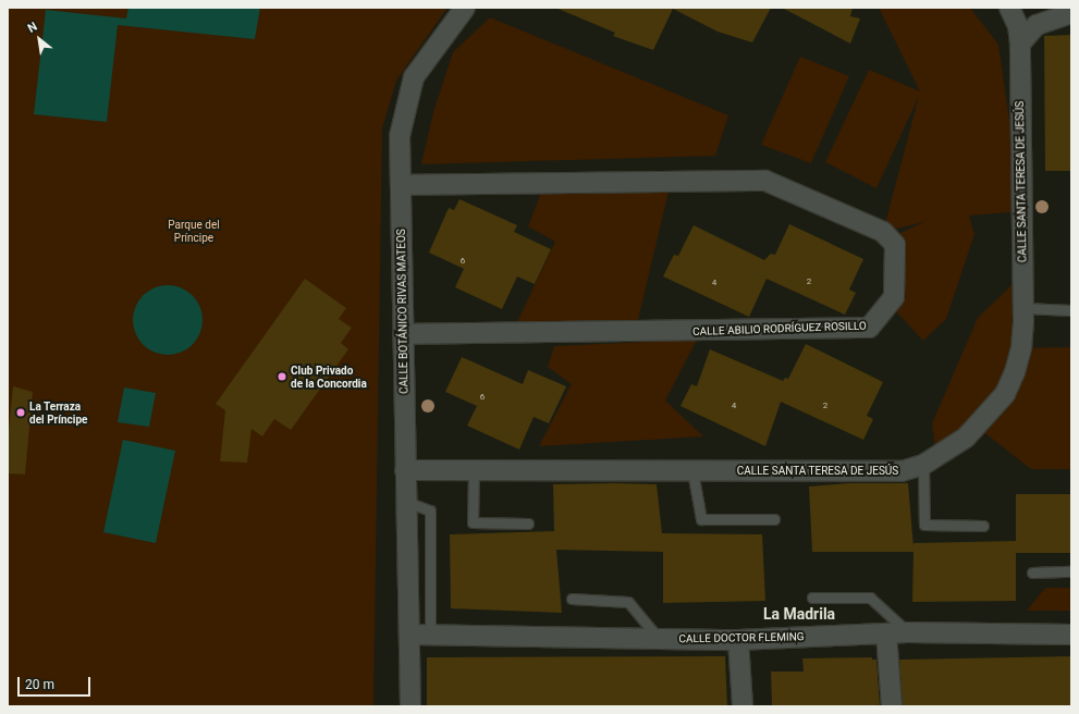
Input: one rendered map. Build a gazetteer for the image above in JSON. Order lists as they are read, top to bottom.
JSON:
{
  "streets": {
    "street": [
      "CALLE SANTA TERESA DE JESÚS",
      "CALLE BOTÁNICO RIVAS MATEOS",
      "CALLE ABILIO RODRÍGUEZ ROSILLO",
      "CALLE DOCTOR FLEMING"
    ]
  },
  "crossings": [
    ["CALLE SANTA TERESA DE JESÚS", "CALLE BOTÁNICO RIVAS MATEOS"],
    ["CALLE BOTÁNICO RIVAS MATEOS", "CALLE ABILIO RODRÍGUEZ ROSILLO"],
    ["CALLE BOTÁNICO RIVAS MATEOS", "CALLE DOCTOR FLEMING"]
  ],
  "districts": ["La Madrila"],
  "parks": ["Parque del Príncipe"],
  "places": ["Club Privado de la Concordia", "La Terraza del Príncipe"],
  "house_numbers": [
    "6",
    "2",
    "4",
    "6",
    "4",
    "2"
  ],
  "scale_bar": "20 m",
  "north": "top left"
}
